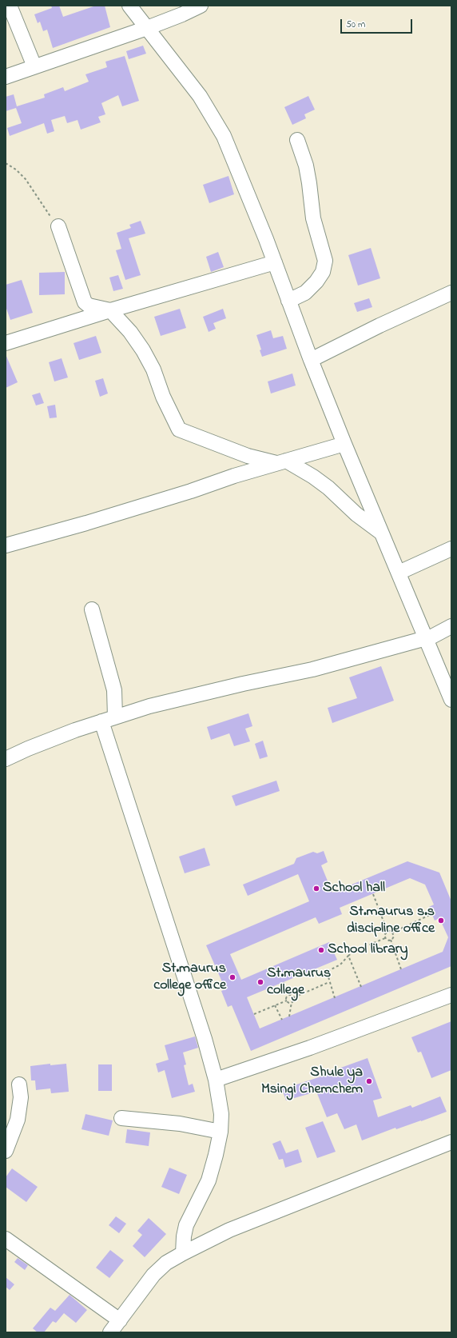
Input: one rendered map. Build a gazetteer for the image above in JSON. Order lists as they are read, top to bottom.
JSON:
{
  "places": [
    "School hall",
    "St.maurus s.s discipline office",
    "School library",
    "St.maurus college office",
    "St.maurus college",
    "Shule ya Msingi Chemchem"
  ],
  "scale_bar": "50 m"
}
